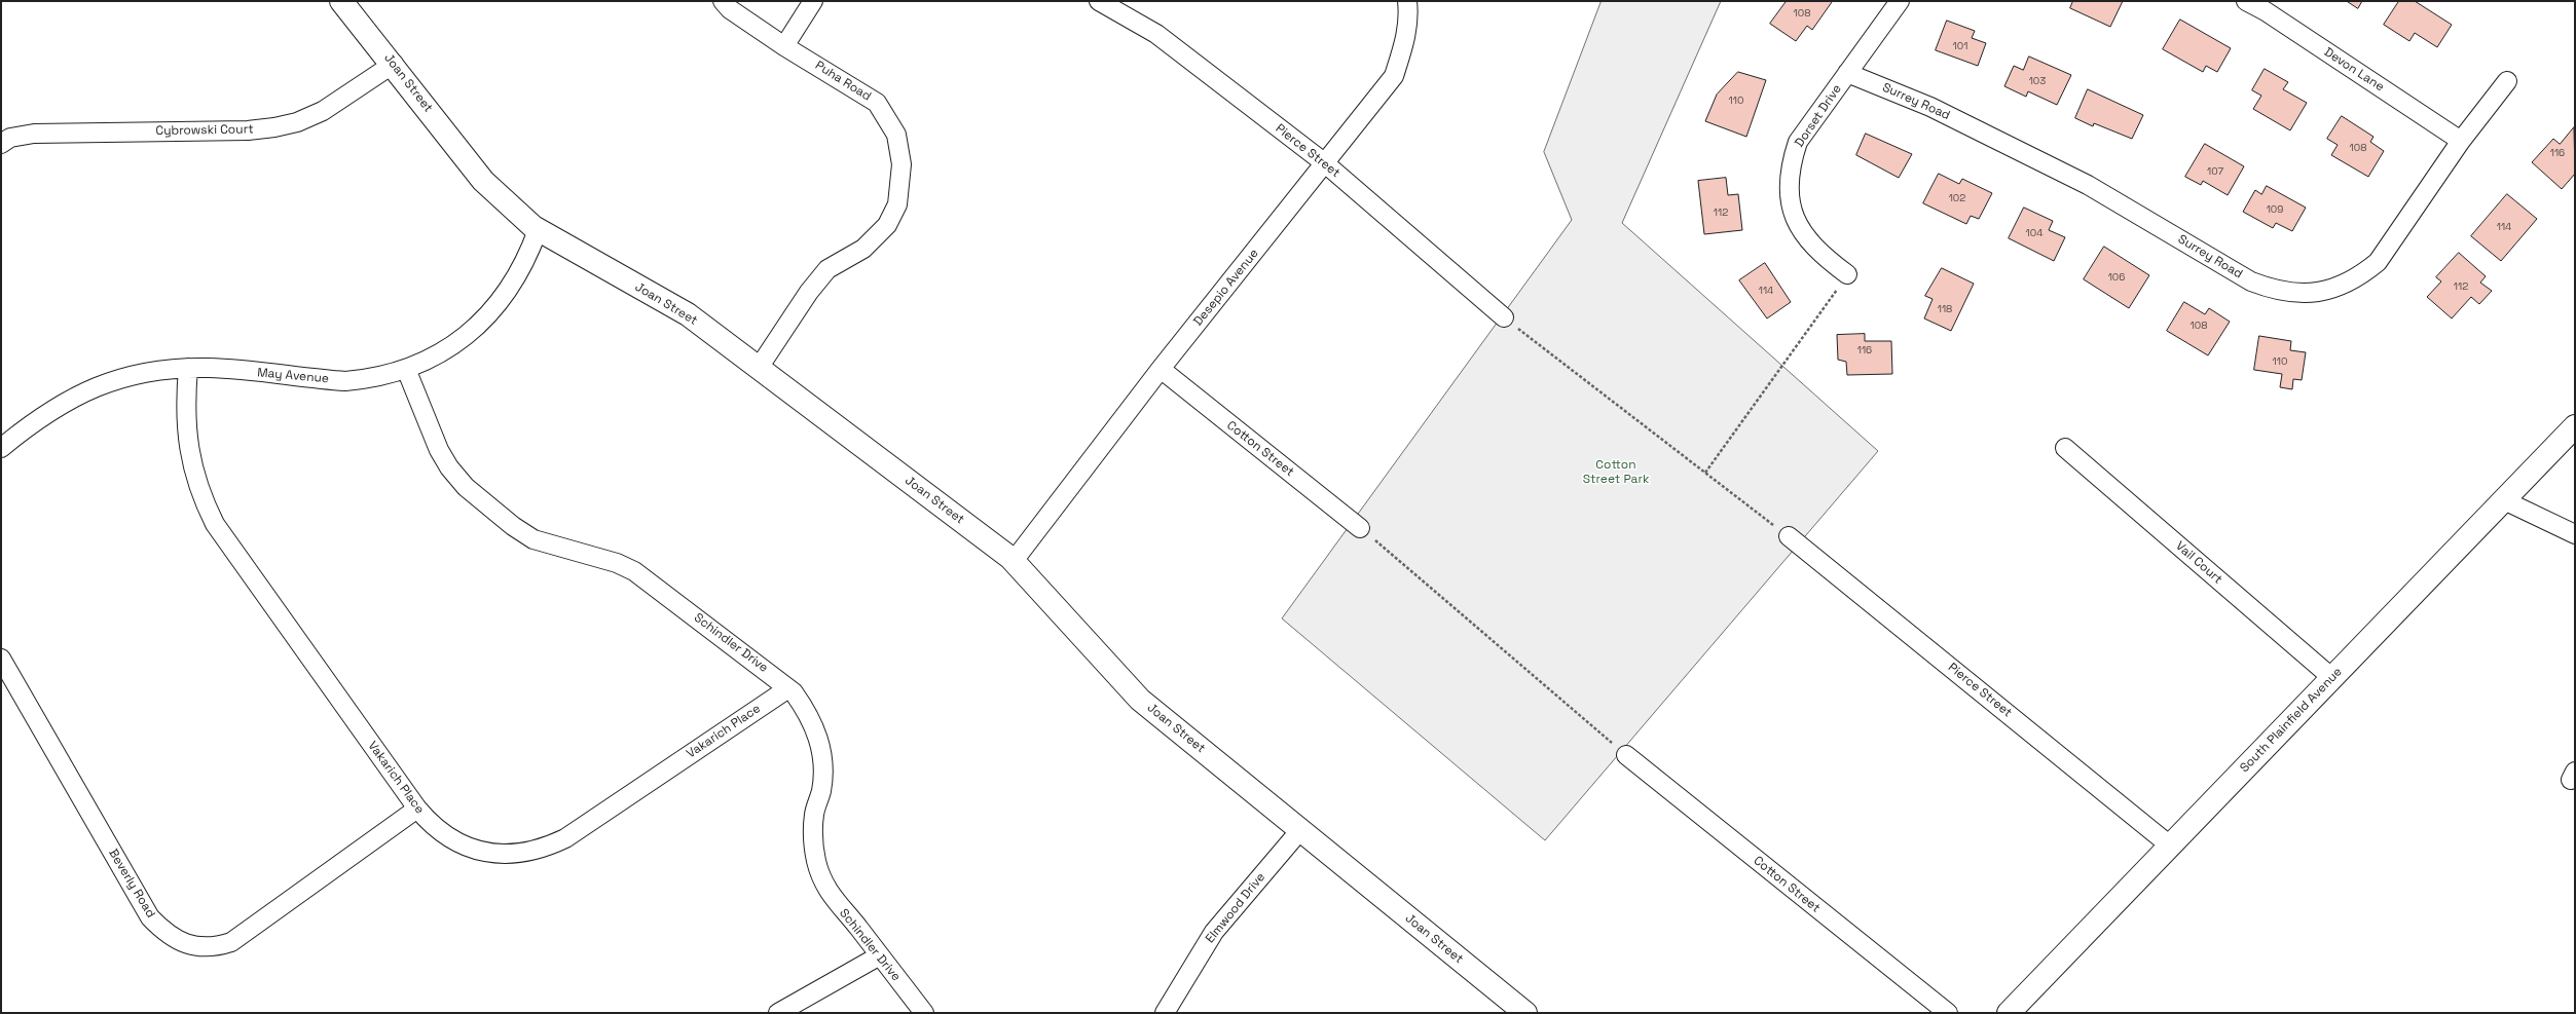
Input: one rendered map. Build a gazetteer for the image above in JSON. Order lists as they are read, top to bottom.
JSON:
{
  "streets": {
    "street": [
      "Devon Lane",
      "Puha Road",
      "Joan Street",
      "Surrey Road",
      "Dorset Drive",
      "Cybrowski Court",
      "Pierce Street",
      "Desepio Avenue",
      "May Avenue",
      "Cotton Street",
      "Vail Court",
      "Schindler Drive",
      "South Plainfield Avenue",
      "Vakarich Place",
      "Beverly Road",
      "Elmwood Drive"
    ]
  },
  "crossings": [
    ["Devon Lane", "Surrey Road"],
    ["Puha Road", "Joan Street"],
    ["Joan Street", "Cybrowski Court"],
    ["Joan Street", "Desepio Avenue"],
    ["Joan Street", "May Avenue"],
    ["Joan Street", "Elmwood Drive"],
    ["Surrey Road", "Dorset Drive"],
    ["Pierce Street", "Desepio Avenue"],
    ["Pierce Street", "South Plainfield Avenue"],
    ["Desepio Avenue", "Cotton Street"],
    ["May Avenue", "Schindler Drive"],
    ["May Avenue", "Vakarich Place"],
    ["Vail Court", "South Plainfield Avenue"],
    ["Schindler Drive", "Vakarich Place"],
    ["Vakarich Place", "Beverly Road"]
  ],
  "parks": ["Cotton Street Park"],
  "house_numbers": [
    "108",
    "101",
    "103",
    "110",
    "108",
    "116",
    "107",
    "102",
    "109",
    "112",
    "114",
    "104",
    "106",
    "112",
    "114",
    "118",
    "108",
    "116",
    "110"
  ]
}
